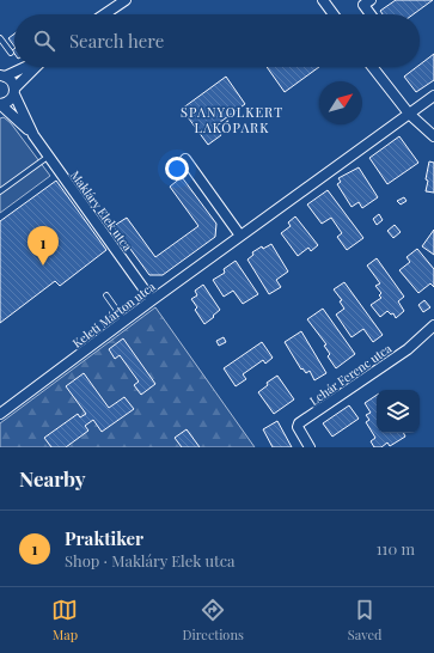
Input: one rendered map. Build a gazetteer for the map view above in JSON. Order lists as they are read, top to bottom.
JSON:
{
  "streets": {
    "street": ["Makláry Elek utca", "Keleti Márton utca", "Lehár Ferenc utca"]
  },
  "crossings": [
    ["Makláry Elek utca", "Keleti Márton utca"]
  ],
  "districts": ["SPANYOLKERT LAKÓPARK"],
  "north": "top right",
  "page": {
    "search": "Search here",
    "pins": "1",
    "heading": "Nearby",
    "list": [
      {
        "mark": "1",
        "name": "Praktiker",
        "note": "Shop · Makláry Elek utca",
        "value": "110 m"
      }
    ],
    "nav": ["Map", "Directions", "Saved"]
  }
}
